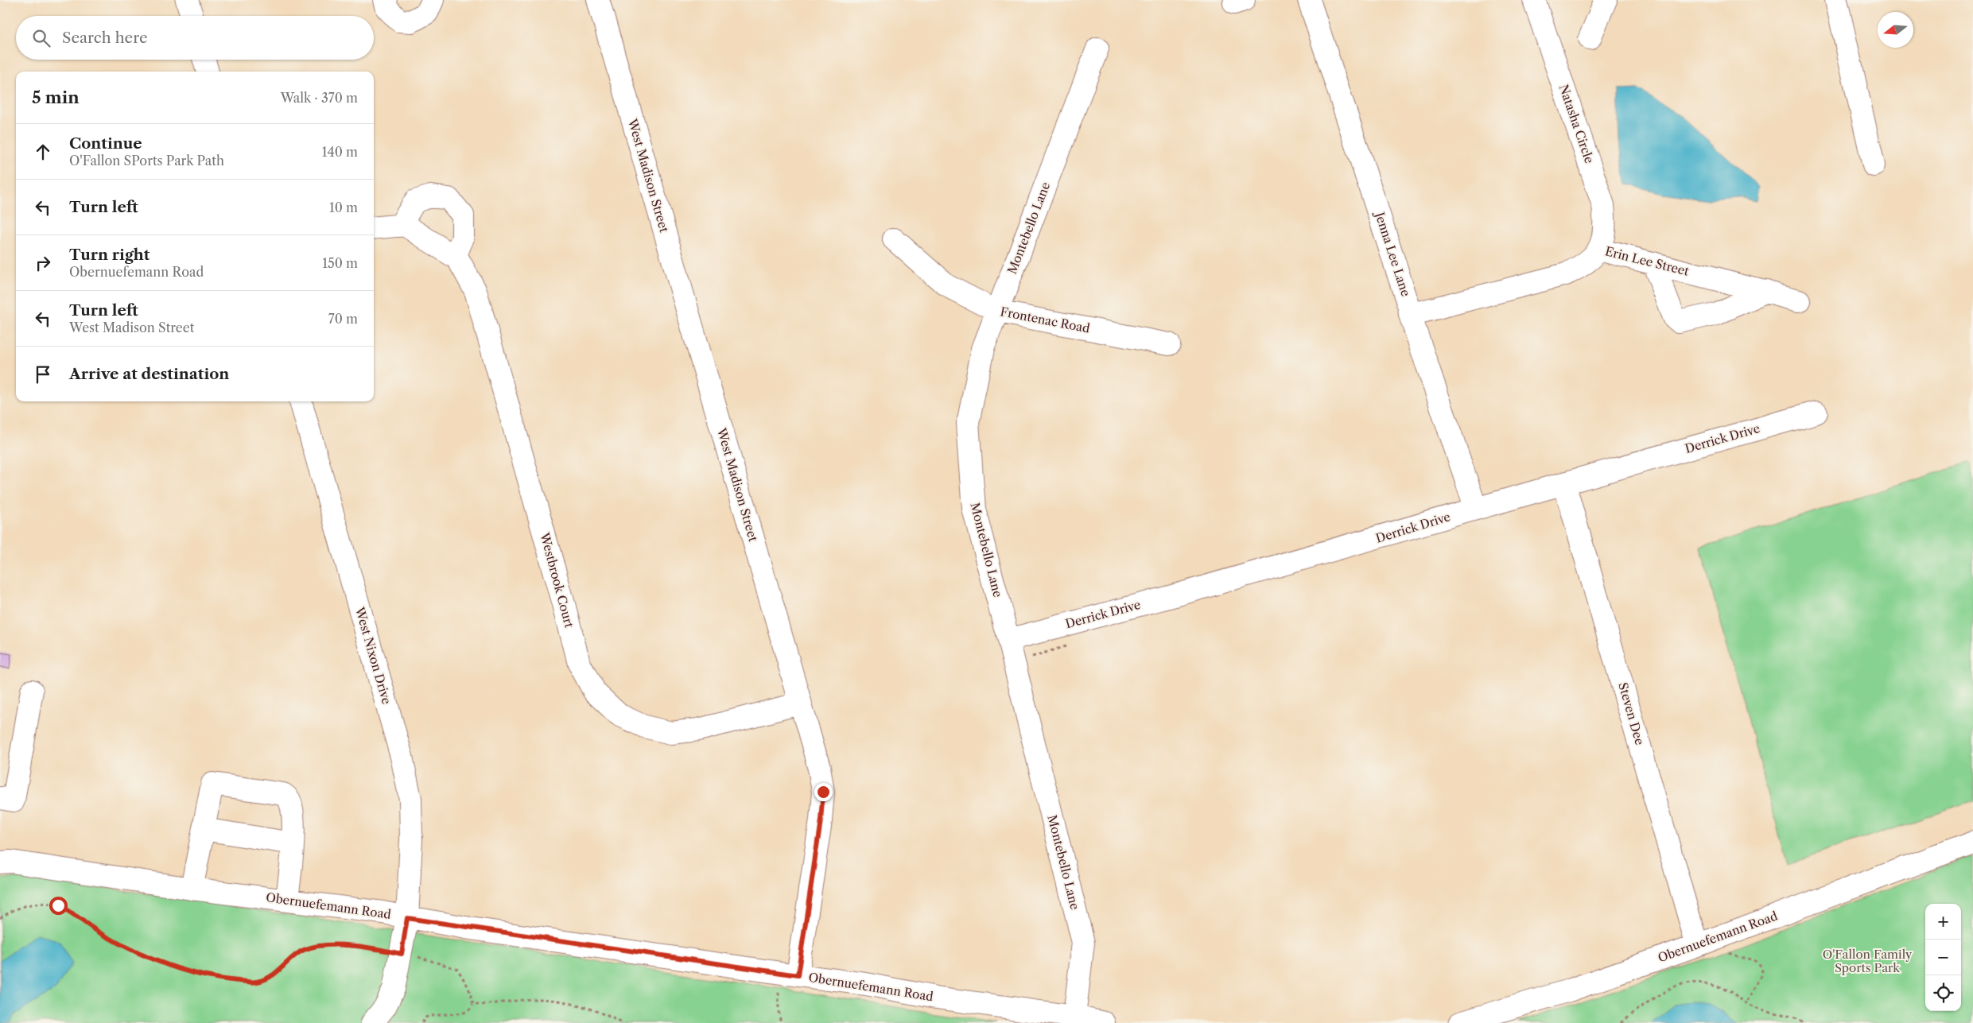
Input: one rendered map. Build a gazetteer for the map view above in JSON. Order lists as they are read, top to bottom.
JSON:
{
  "streets": {
    "street": [
      "Natasha Circle",
      "West Madison Street",
      "Montebello Lane",
      "Jenna Lee Lane",
      "Erin Lee Street",
      "Frontenac Road",
      "Derrick Drive",
      "Westbrook Court",
      "West Nixon Drive",
      "Steven Dee",
      "Obernuefemann Road"
    ]
  },
  "crossings": [
    ["Natasha Circle", "Erin Lee Street"],
    ["West Madison Street", "Westbrook Court"],
    ["West Madison Street", "Obernuefemann Road"],
    ["Montebello Lane", "Frontenac Road"],
    ["Montebello Lane", "Derrick Drive"],
    ["Montebello Lane", "Obernuefemann Road"],
    ["Jenna Lee Lane", "Erin Lee Street"],
    ["Jenna Lee Lane", "Derrick Drive"],
    ["Derrick Drive", "Steven Dee"],
    ["West Nixon Drive", "Obernuefemann Road"],
    ["Steven Dee", "Obernuefemann Road"]
  ],
  "parks": ["O'Fallon Family Sports Park"],
  "north": "left",
  "page": {
    "search": "Search here",
    "heading": ["5 min", "Walk · 370 m"],
    "list": [
      ["Continue", "O'Fallon SPorts Park Path", "140 m"],
      ["Turn left", "10 m"],
      ["Turn right", "Obernuefemann Road", "150 m"],
      ["Turn left", "West Madison Street", "70 m"],
      "Arrive at destination"
    ],
    "map_buttons": ["+", "−"]
  }
}
